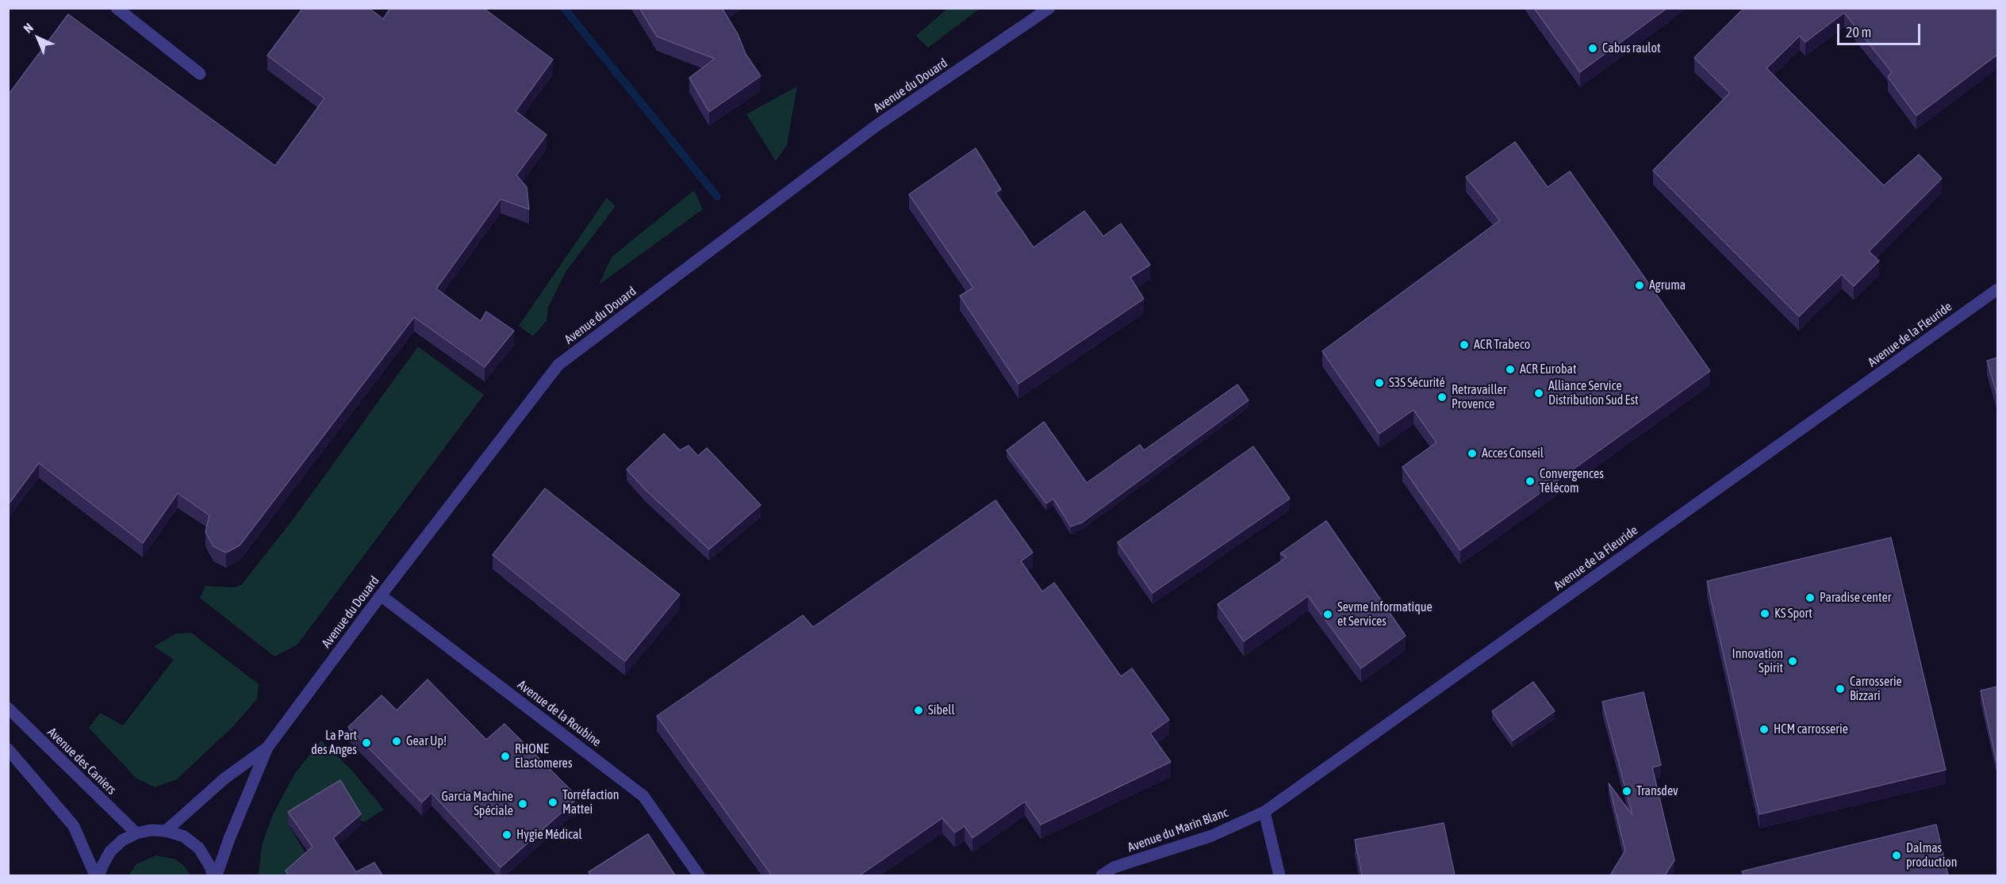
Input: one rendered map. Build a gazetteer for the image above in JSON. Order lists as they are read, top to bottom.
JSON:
{
  "streets": {
    "street": [
      "Avenue du Douard",
      "Avenue de la Fleuride",
      "Avenue de la Roubine",
      "Avenue des Caniers",
      "Avenue du Marin Blanc"
    ]
  },
  "crossings": [
    ["Avenue du Douard", "Avenue de la Roubine"],
    ["Avenue de la Fleuride", "Avenue du Marin Blanc"]
  ],
  "places": [
    "Cabus raulot",
    "Agruma",
    "ACR Trabeco",
    "ACR Eurobat",
    "S3S Sécurité",
    "Alliance Service Distribution Sud Est",
    "Retravailler Provence",
    "Acces Conseil",
    "Convergences Télécom",
    "Paradise center",
    "KS Sport",
    "Sevme Informatique et Services",
    "Innovation Spirit",
    "Carrosserie Bizzari",
    "Sibell",
    "HCM carrosserie",
    "Gear Up!",
    "La Part des Anges",
    "RHONE Elastomeres",
    "Transdev",
    "Torréfaction Mattei",
    "Garcia Machine Spéciale",
    "Hygie Médical",
    "Dalmas production"
  ],
  "scale_bar": "20 m",
  "north": "top left"
}
